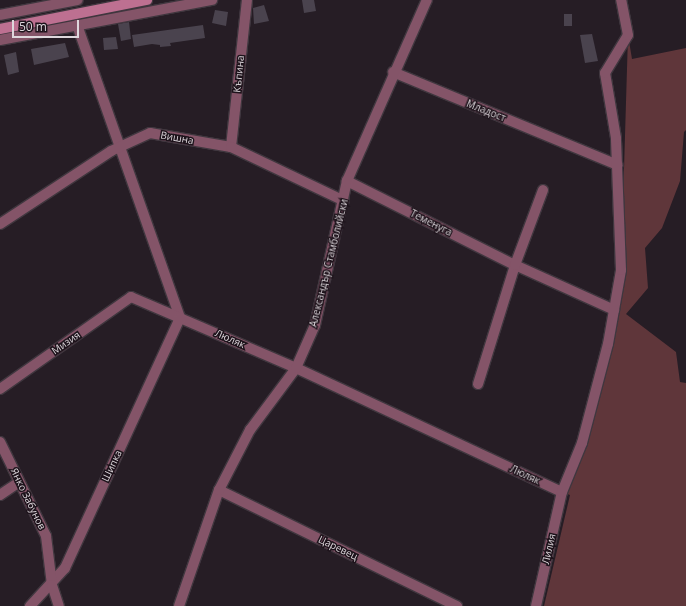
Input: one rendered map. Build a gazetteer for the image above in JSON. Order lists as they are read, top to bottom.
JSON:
{
  "streets": {
    "street": [
      "Къпина",
      "Младост",
      "Вишна",
      "Теменуга",
      "Александър Стамболийски",
      "Люляк",
      "Мизия",
      "Шипка",
      "Янко Забунов",
      "Царевец",
      "Лилия"
    ]
  },
  "crossings": [
    ["Къпина", "Вишна"],
    ["Младост", "Александър Стамболийски"],
    ["Младост", "Лилия"],
    ["Вишна", "Александър Стамболийски"],
    ["Теменуга", "Александър Стамболийски"],
    ["Теменуга", "Лилия"],
    ["Александър Стамболийски", "Люляк"],
    ["Александър Стамболийски", "Царевец"],
    ["Люляк", "Мизия"],
    ["Люляк", "Шипка"],
    ["Люляк", "Лилия"],
    ["Шипка", "Янко Забунов"]
  ],
  "scale_bar": "50 m"
}
